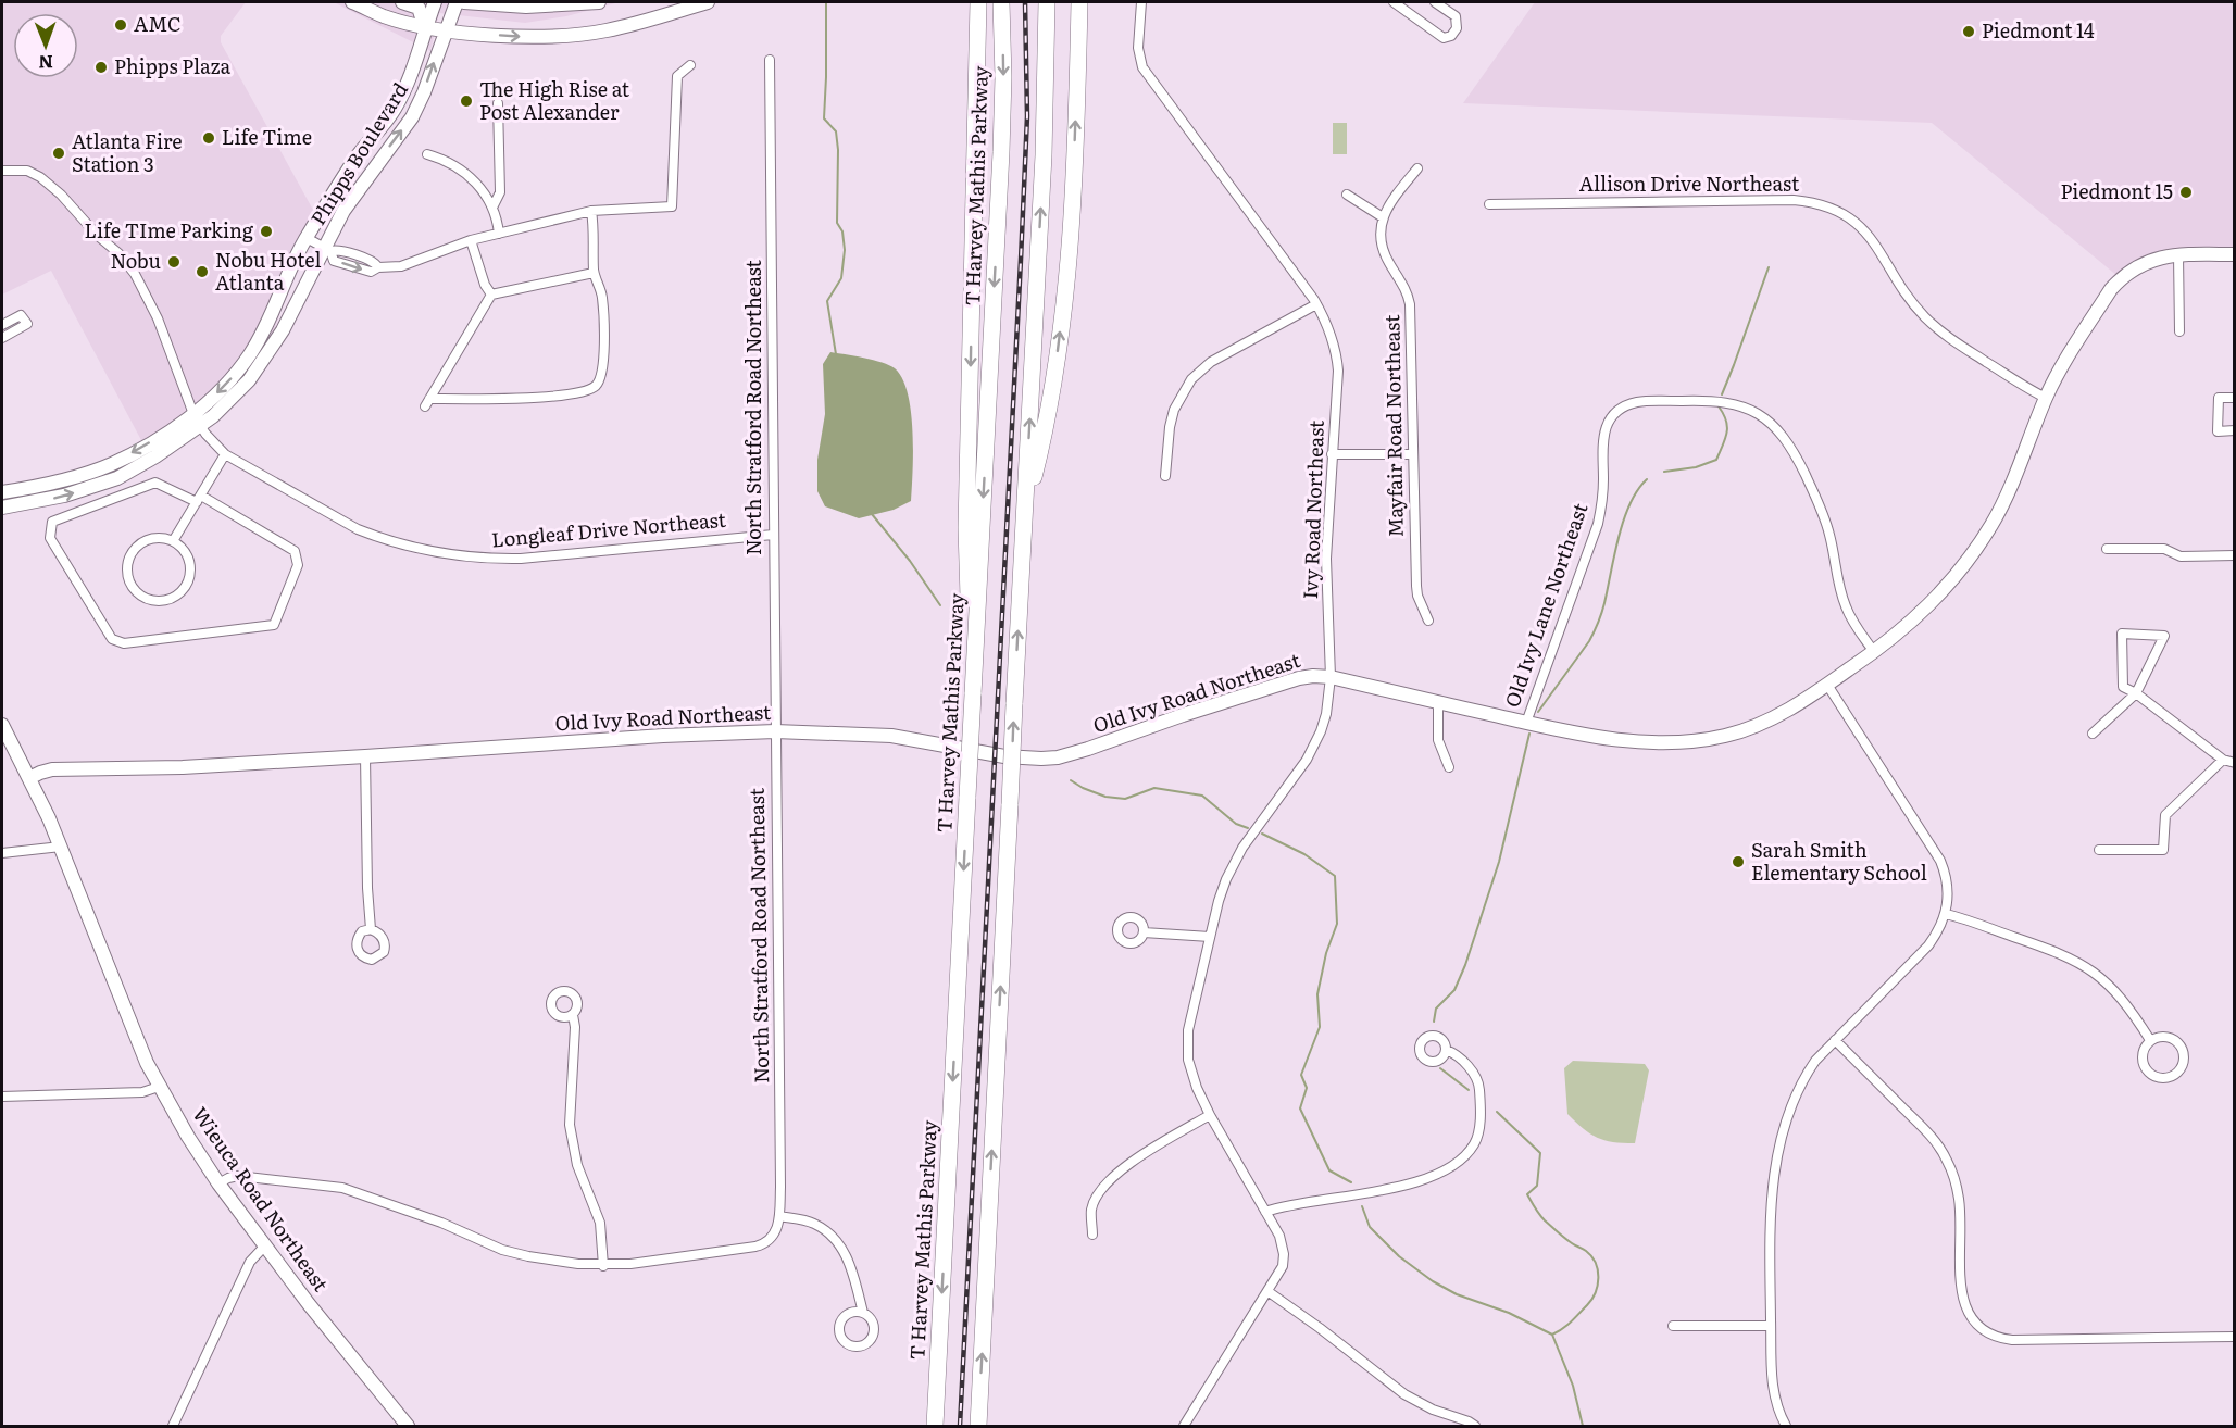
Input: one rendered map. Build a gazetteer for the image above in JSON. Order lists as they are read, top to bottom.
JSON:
{
  "streets": {
    "highway": ["T Harvey Mathis Parkway"],
    "street": [
      "Phipps Boulevard",
      "Allison Drive Northeast",
      "North Stratford Road Northeast",
      "Mayfair Road Northeast",
      "Ivy Road Northeast",
      "Longleaf Drive Northeast",
      "Old Ivy Lane Northeast",
      "Old Ivy Road Northeast",
      "Wieuca Road Northeast"
    ]
  },
  "crossings": [
    ["Phipps Boulevard", "Longleaf Drive Northeast"],
    ["Allison Drive Northeast", "Old Ivy Road Northeast"],
    ["North Stratford Road Northeast", "Longleaf Drive Northeast"],
    ["North Stratford Road Northeast", "Old Ivy Road Northeast"],
    ["North Stratford Road Northeast", "Wieuca Road Northeast"],
    ["Ivy Road Northeast", "Old Ivy Road Northeast"],
    ["Old Ivy Lane Northeast", "Old Ivy Road Northeast"],
    ["Old Ivy Road Northeast", "Wieuca Road Northeast"]
  ],
  "places": [
    "AMC",
    "Piedmont 14",
    "Phipps Plaza",
    "The High Rise at Post Alexander",
    "Life Time",
    "Atlanta Fire Station 3",
    "Piedmont 15",
    "Life TIme Parking",
    "Nobu",
    "Nobu Hotel Atlanta",
    "Sarah Smith Elementary School"
  ],
  "north": "bottom"
}
